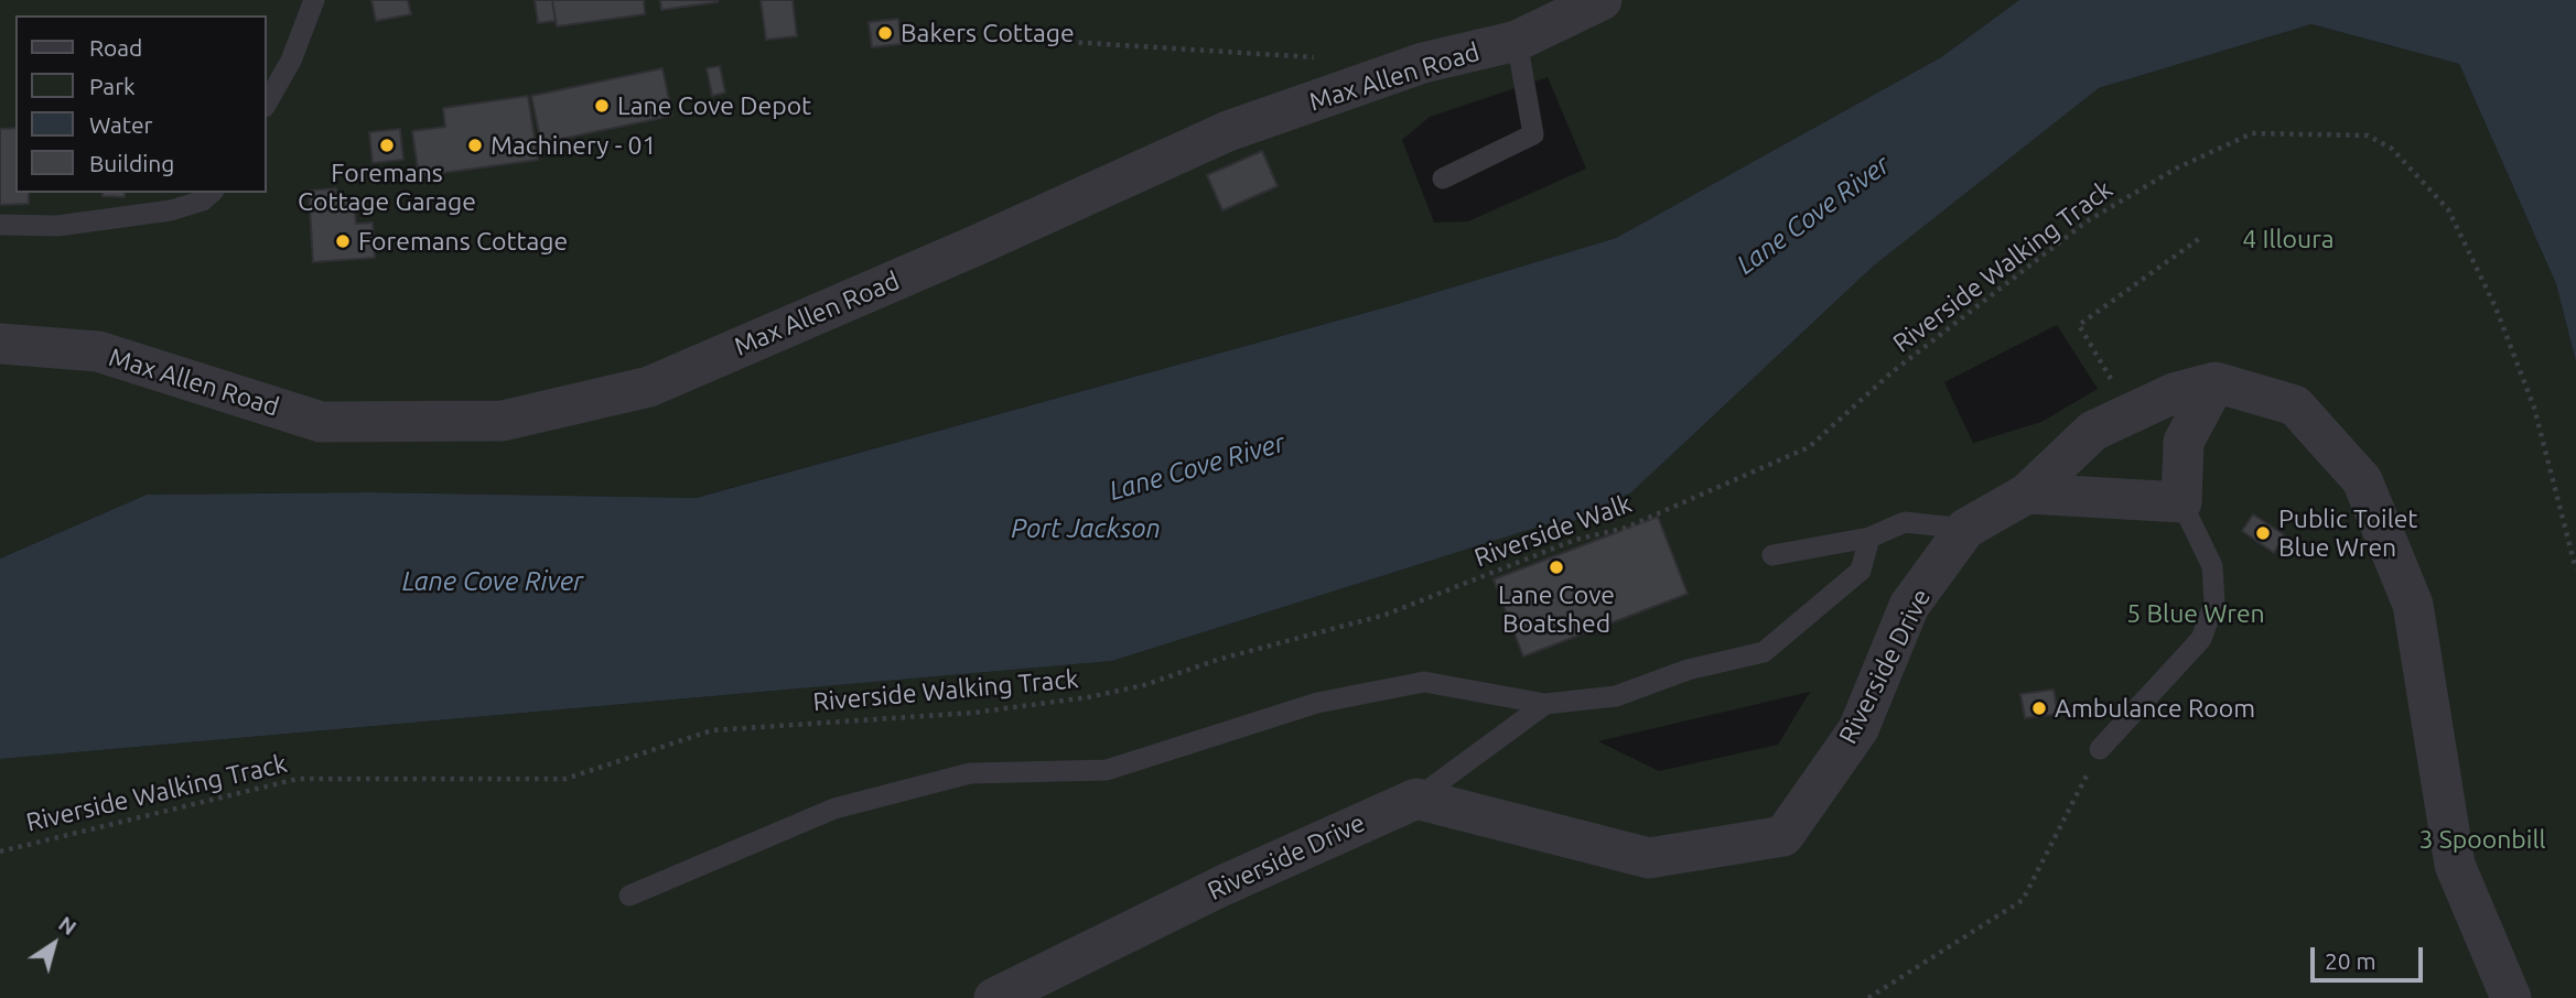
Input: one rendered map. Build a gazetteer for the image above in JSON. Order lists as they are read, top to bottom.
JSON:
{
  "streets": {
    "street": ["Max Allen Road", "Riverside Drive"],
    "path": ["Riverside Walking Track", "Riverside Walk"]
  },
  "crossings": [
    ["Riverside Walking Track", "Riverside Walk"]
  ],
  "water": ["Lane Cove River", "Port Jackson"],
  "parks": ["4 Illoura", "5 Blue Wren", "3 Spoonbill"],
  "places": [
    "Bakers Cottage",
    "Lane Cove Depot",
    "Foremans Cottage Garage",
    "Machinery - 01",
    "Foremans Cottage",
    "Public Toilet Blue Wren",
    "Lane Cove Boatshed",
    "Ambulance Room"
  ],
  "legend": [
    "Road",
    "Park",
    "Water",
    "Building"
  ],
  "scale_bar": "20 m",
  "north": "top right"
}
